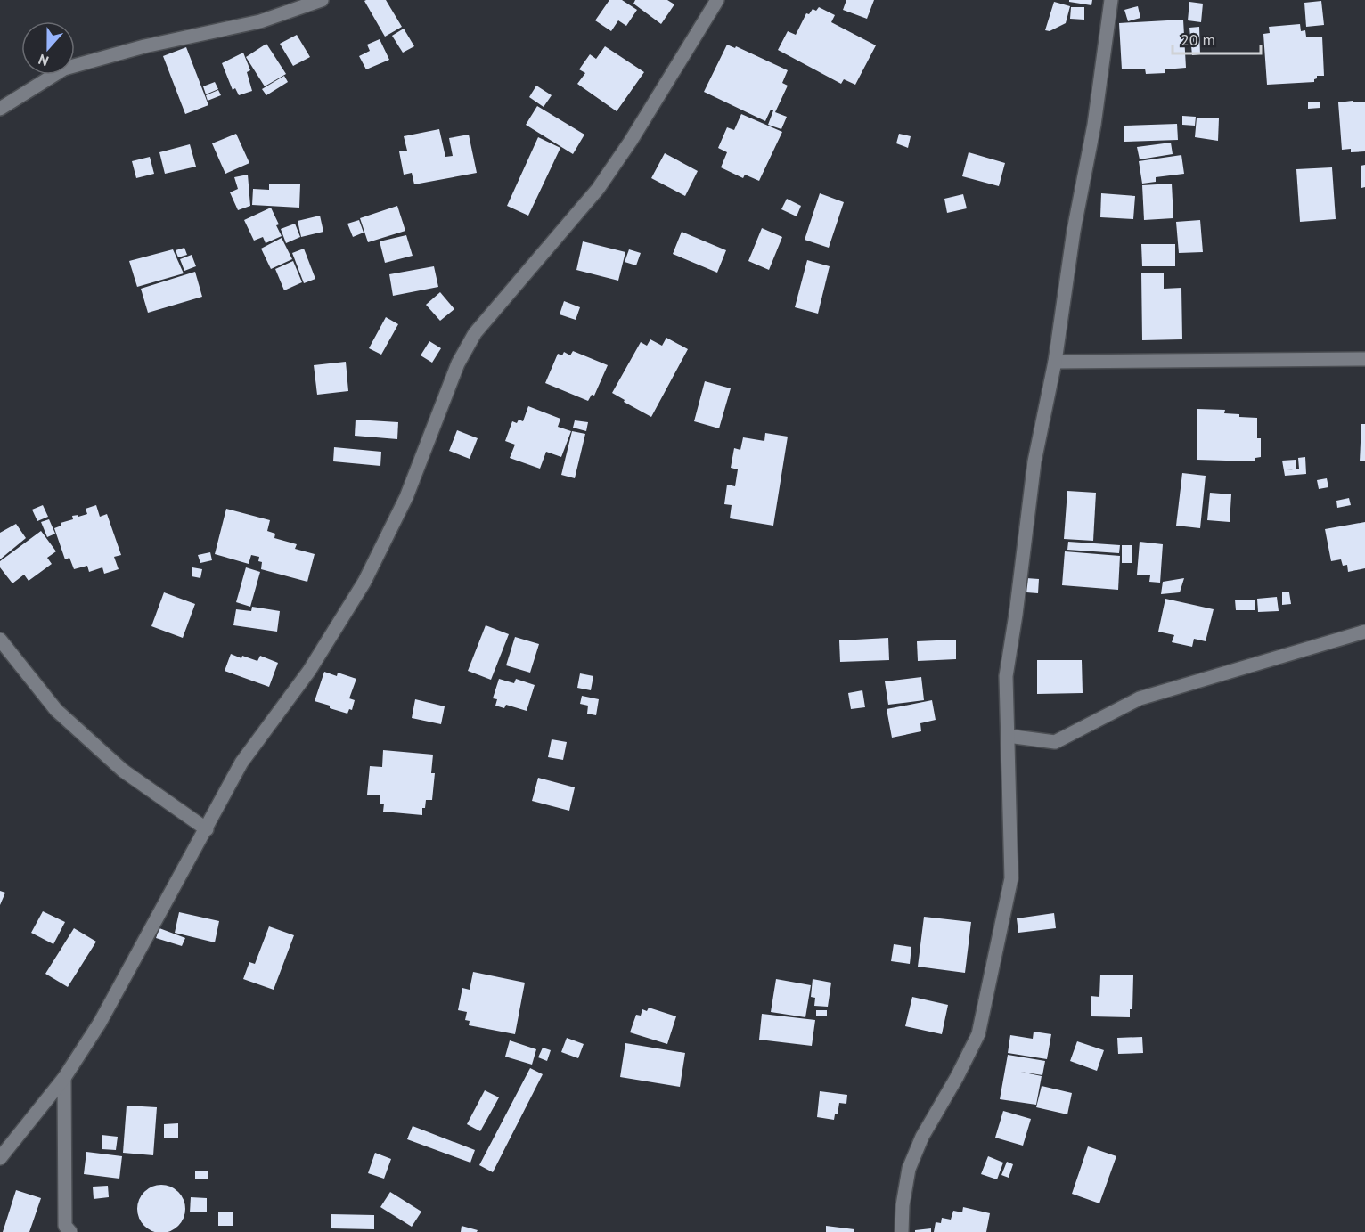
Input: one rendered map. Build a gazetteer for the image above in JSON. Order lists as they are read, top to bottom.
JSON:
{
  "scale_bar": "20 m",
  "north": "bottom"
}
